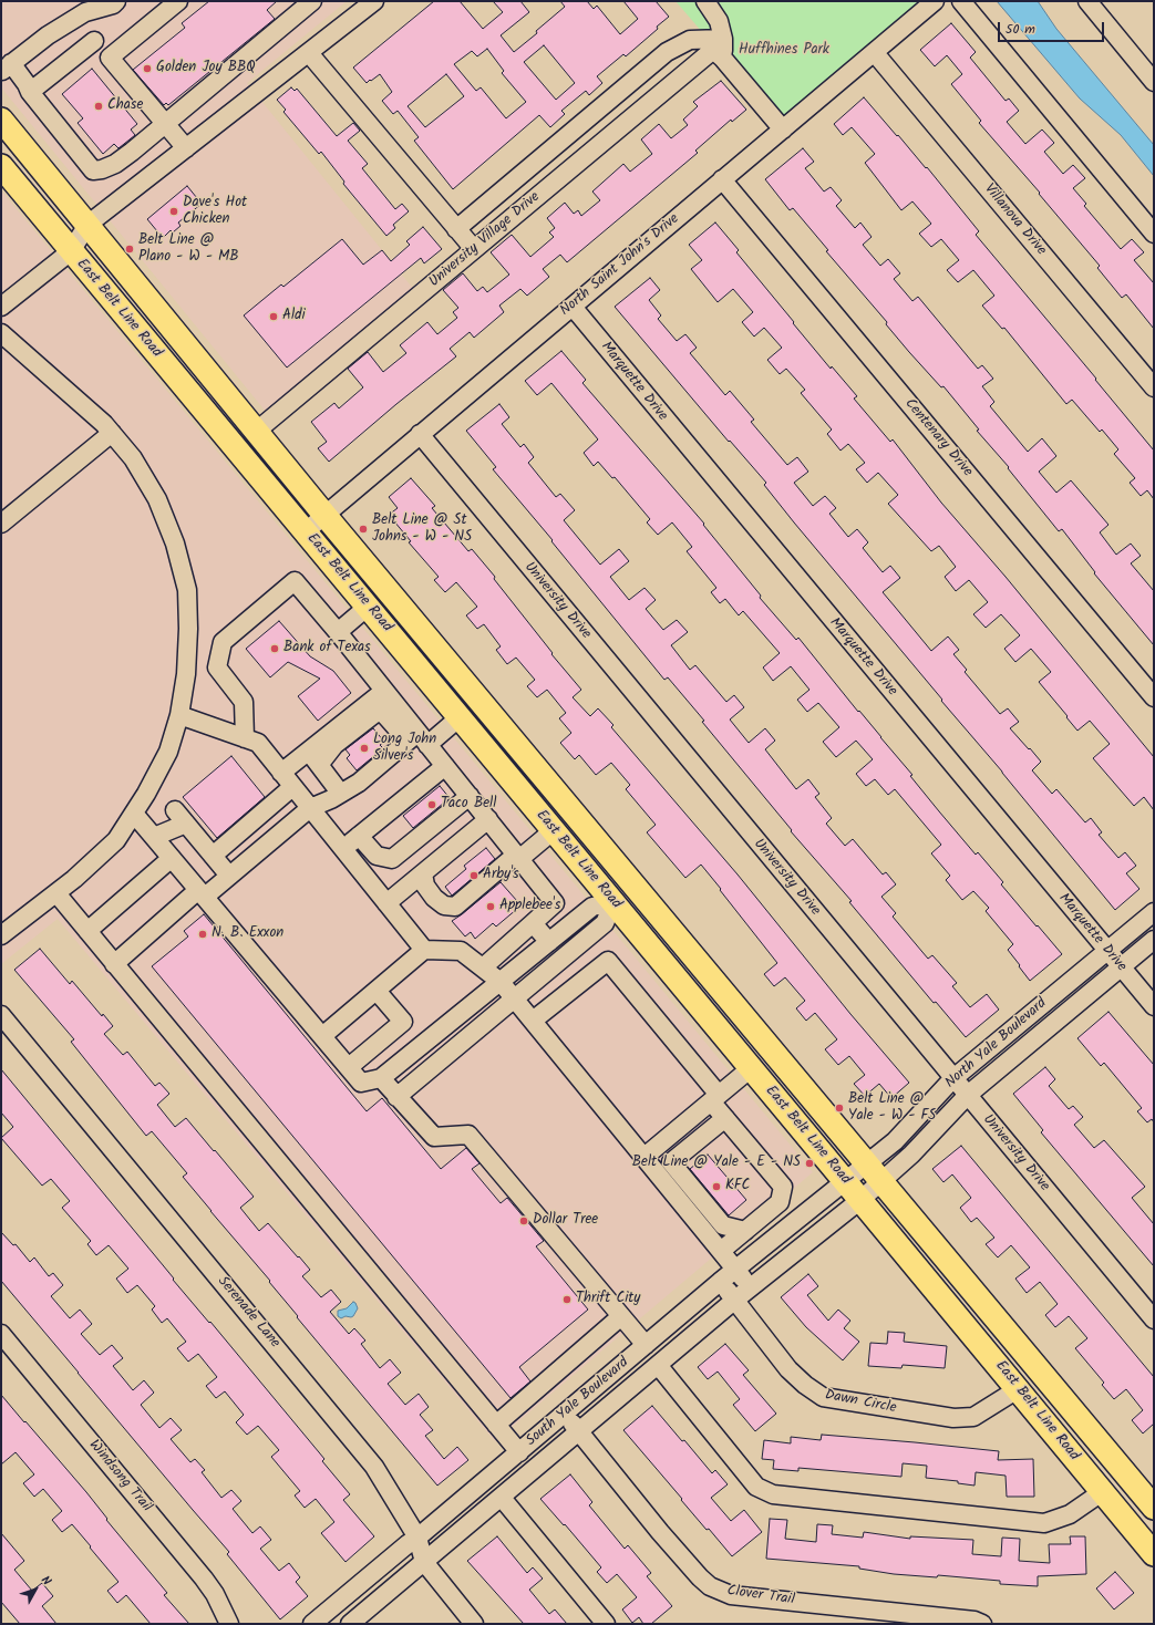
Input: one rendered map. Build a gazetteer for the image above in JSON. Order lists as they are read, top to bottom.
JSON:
{
  "streets": {
    "main road": ["East Belt Line Road"],
    "street": [
      "Villanova Drive",
      "University Village Drive",
      "North Saint John's Drive",
      "Marquette Drive",
      "Centenary Drive",
      "University Drive",
      "North Yale Boulevard",
      "Serenade Lane",
      "South Yale Boulevard",
      "Dawn Circle",
      "Windsong Trail",
      "Clover Trail"
    ]
  },
  "crossings": [
    ["Villanova Drive", "North Saint John's Drive"],
    ["University Village Drive", "East Belt Line Road"],
    ["North Saint John's Drive", "East Belt Line Road"],
    ["North Saint John's Drive", "Marquette Drive"],
    ["North Saint John's Drive", "Centenary Drive"],
    ["North Saint John's Drive", "University Drive"],
    ["East Belt Line Road", "North Yale Boulevard"],
    ["East Belt Line Road", "South Yale Boulevard"],
    ["East Belt Line Road", "Dawn Circle"],
    ["Marquette Drive", "North Yale Boulevard"],
    ["University Drive", "North Yale Boulevard"],
    ["North Yale Boulevard", "South Yale Boulevard"],
    ["Serenade Lane", "South Yale Boulevard"],
    ["South Yale Boulevard", "Dawn Circle"],
    ["South Yale Boulevard", "Clover Trail"]
  ],
  "parks": ["Huffhines Park"],
  "places": [
    "Golden Joy BBQ",
    "Chase",
    "Dave's Hot Chicken",
    "Belt Line @ Plano - W - MB",
    "Aldi",
    "Belt Line @ St Johns - W - NS",
    "Bank of Texas",
    "Long John Silver's",
    "Taco Bell",
    "Arby's",
    "Applebee's",
    "N. B. Exxon",
    "Belt Line @ Yale - W - FS",
    "Belt Line @ Yale - E - NS",
    "KFC",
    "Dollar Tree",
    "Thrift City"
  ],
  "scale_bar": "50 m",
  "north": "top right"
}
